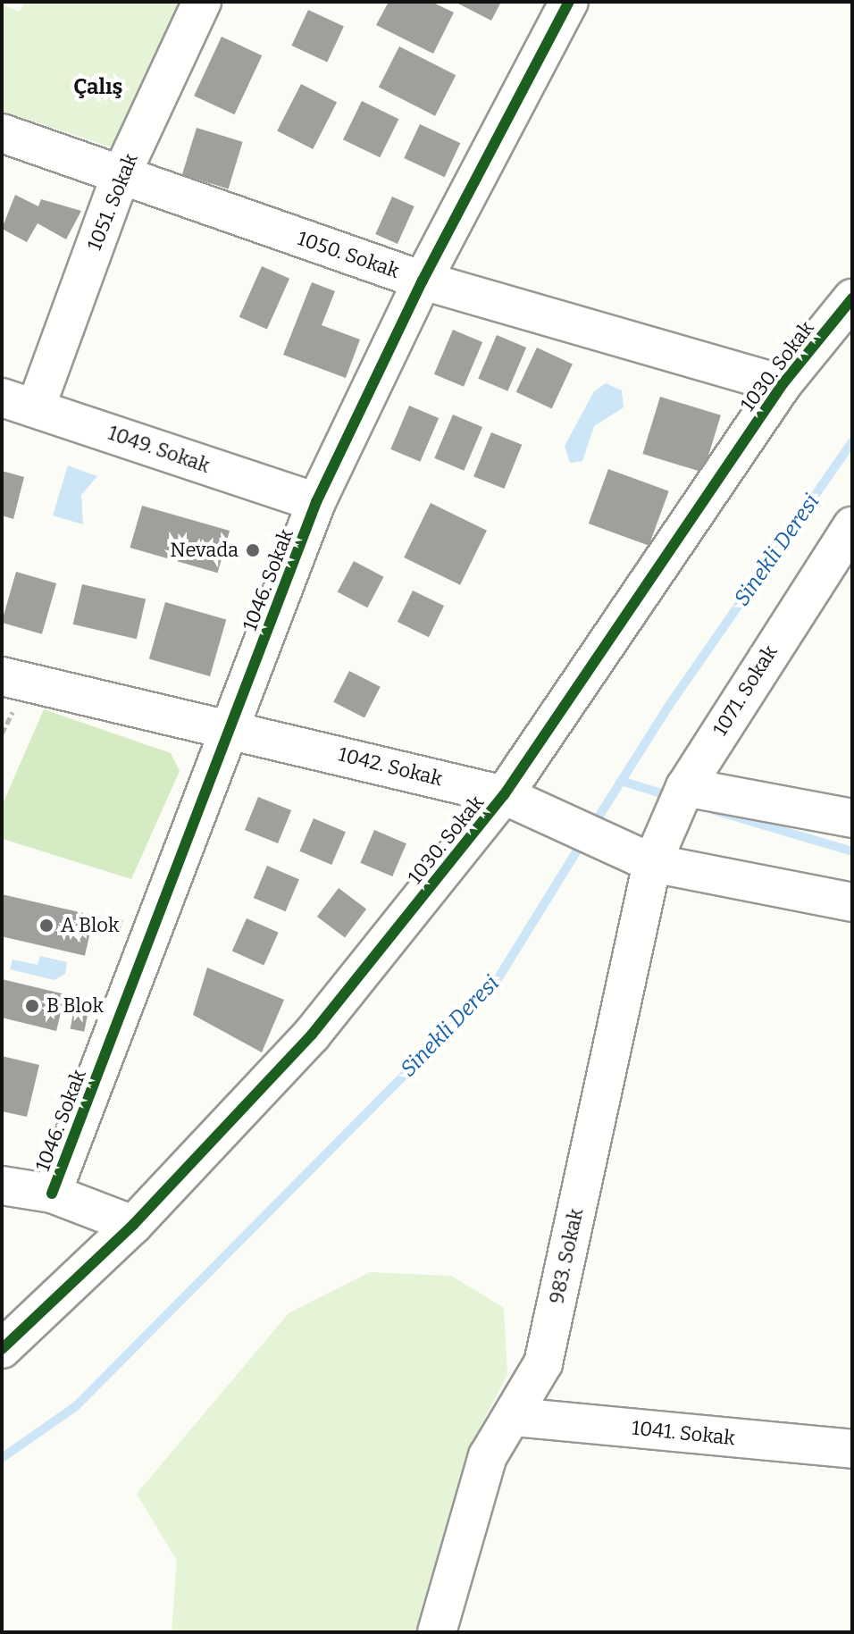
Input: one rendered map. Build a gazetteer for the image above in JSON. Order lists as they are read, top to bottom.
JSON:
{
  "streets": {
    "street": [
      "1051. Sokak",
      "1050. Sokak",
      "1030. Sokak",
      "1049. Sokak",
      "1046. Sokak",
      "1071. Sokak",
      "1042. Sokak",
      "983. Sokak",
      "1041. Sokak"
    ]
  },
  "crossings": [
    ["1051. Sokak", "1050. Sokak"],
    ["1051. Sokak", "1049. Sokak"],
    ["1050. Sokak", "1030. Sokak"],
    ["1050. Sokak", "1046. Sokak"],
    ["1030. Sokak", "1042. Sokak"],
    ["1049. Sokak", "1046. Sokak"],
    ["1046. Sokak", "1042. Sokak"],
    ["1071. Sokak", "1042. Sokak"],
    ["1071. Sokak", "983. Sokak"],
    ["1042. Sokak", "983. Sokak"],
    ["983. Sokak", "1041. Sokak"]
  ],
  "districts": ["Çalış"],
  "water": ["Sinekli Deresi"],
  "places": ["Nevada", "A Blok", "B Blok"]
}
